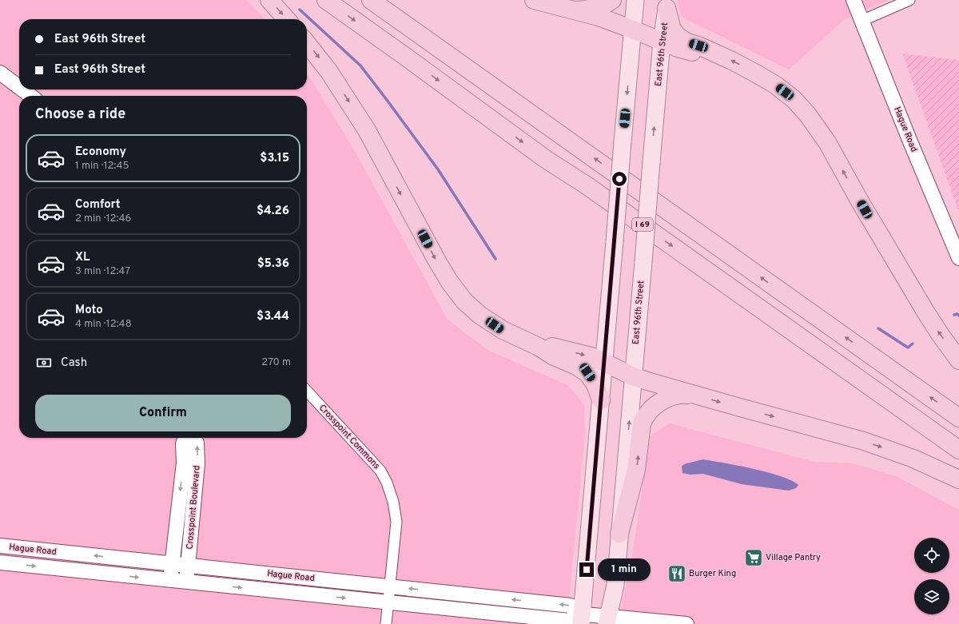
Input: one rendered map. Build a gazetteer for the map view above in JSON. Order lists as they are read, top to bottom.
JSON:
{
  "streets": {
    "highway": ["I 69"],
    "main road": ["East 96th Street"],
    "street": ["Hague Road", "Crosspoint Commons", "Crosspoint Boulevard"]
  },
  "crossings": [
    ["Hague Road", "Crosspoint Commons"],
    ["Hague Road", "Crosspoint Boulevard"]
  ],
  "places": {
    "supermarket": ["Village Pantry"],
    "restaurant": ["Burger King"]
  },
  "page": {
    "banner": ["East 96th Street", "East 96th Street"],
    "heading": "Choose a ride",
    "list": [
      {
        "name": "Economy",
        "note": "1 min · 12:45",
        "value": "$3.15"
      },
      {
        "name": "Comfort",
        "note": "2 min · 12:46",
        "value": "$4.26"
      },
      {
        "name": "XL",
        "note": "3 min · 12:47",
        "value": "$5.36"
      },
      {
        "name": "Moto",
        "note": "4 min · 12:48",
        "value": "$3.44"
      }
    ],
    "pay": ["Cash", "270 m"],
    "buttons": "Confirm",
    "bubble": "1 min"
  }
}
